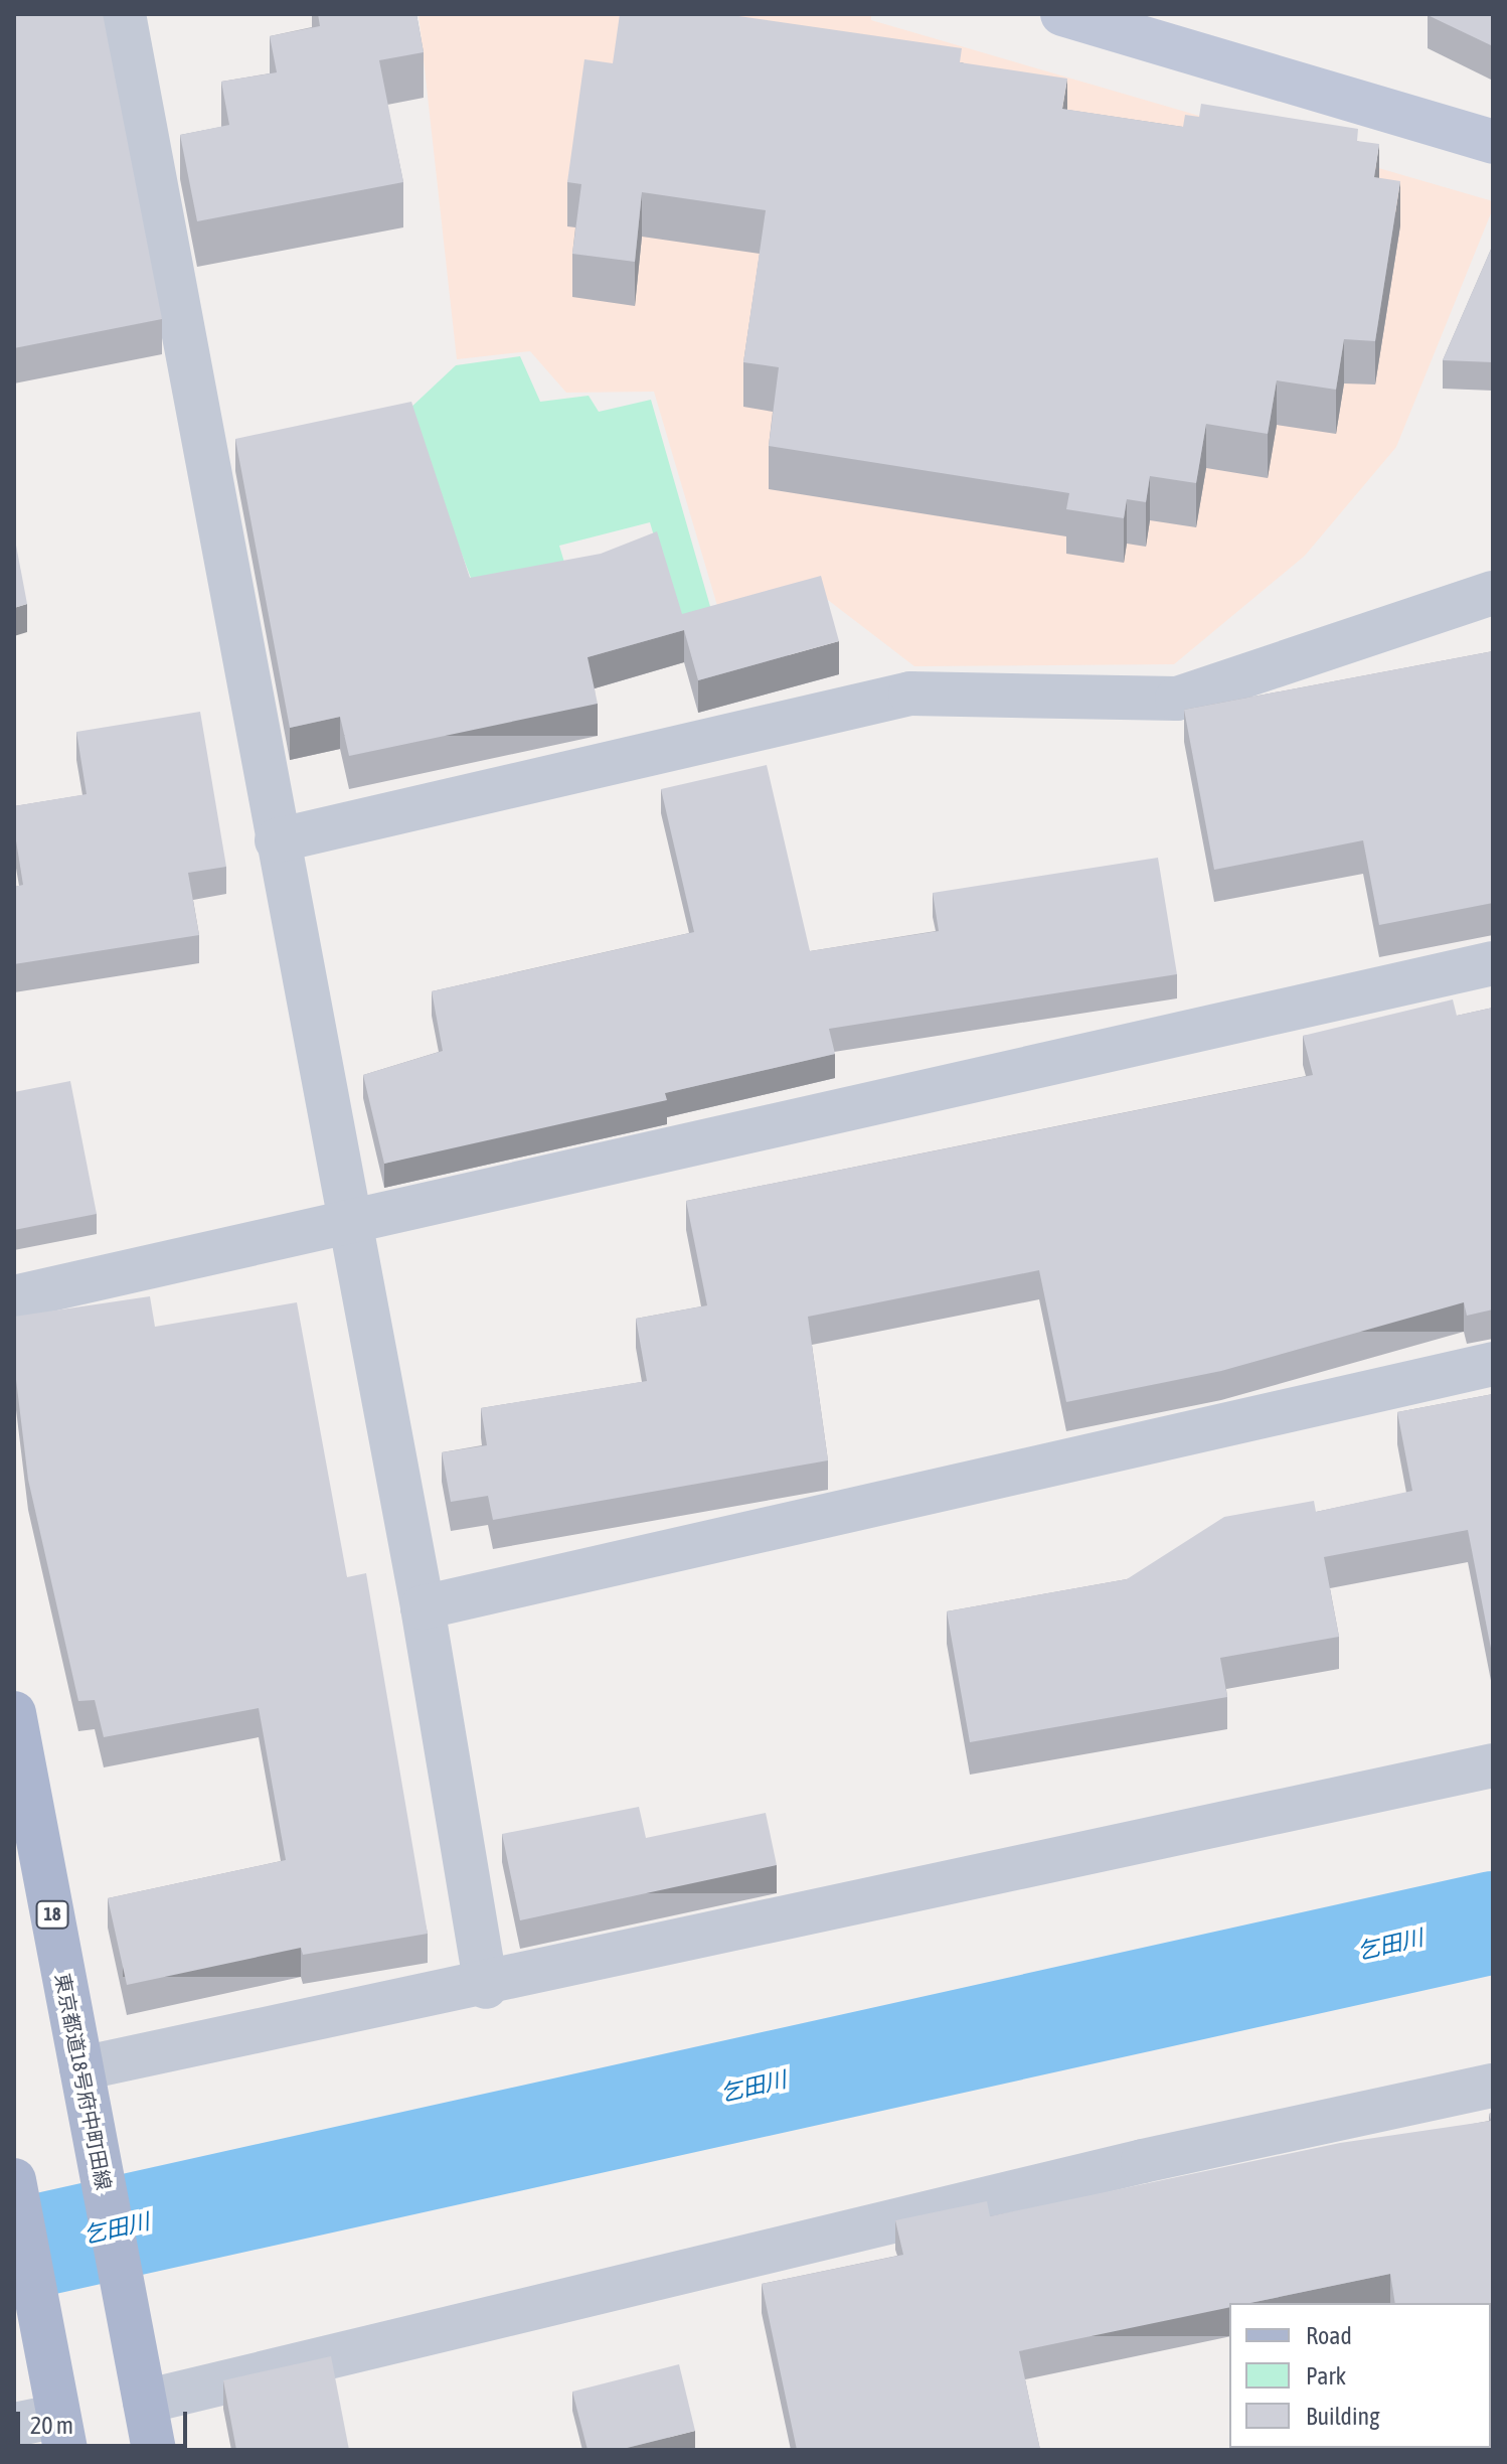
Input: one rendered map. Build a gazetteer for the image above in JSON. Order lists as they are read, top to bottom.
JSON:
{
  "streets": {
    "main road": ["18", "東京都道18号府中町田線"]
  },
  "water": ["乞田川"],
  "legend": ["Road", "Park", "Building"],
  "scale_bar": "20 m"
}
